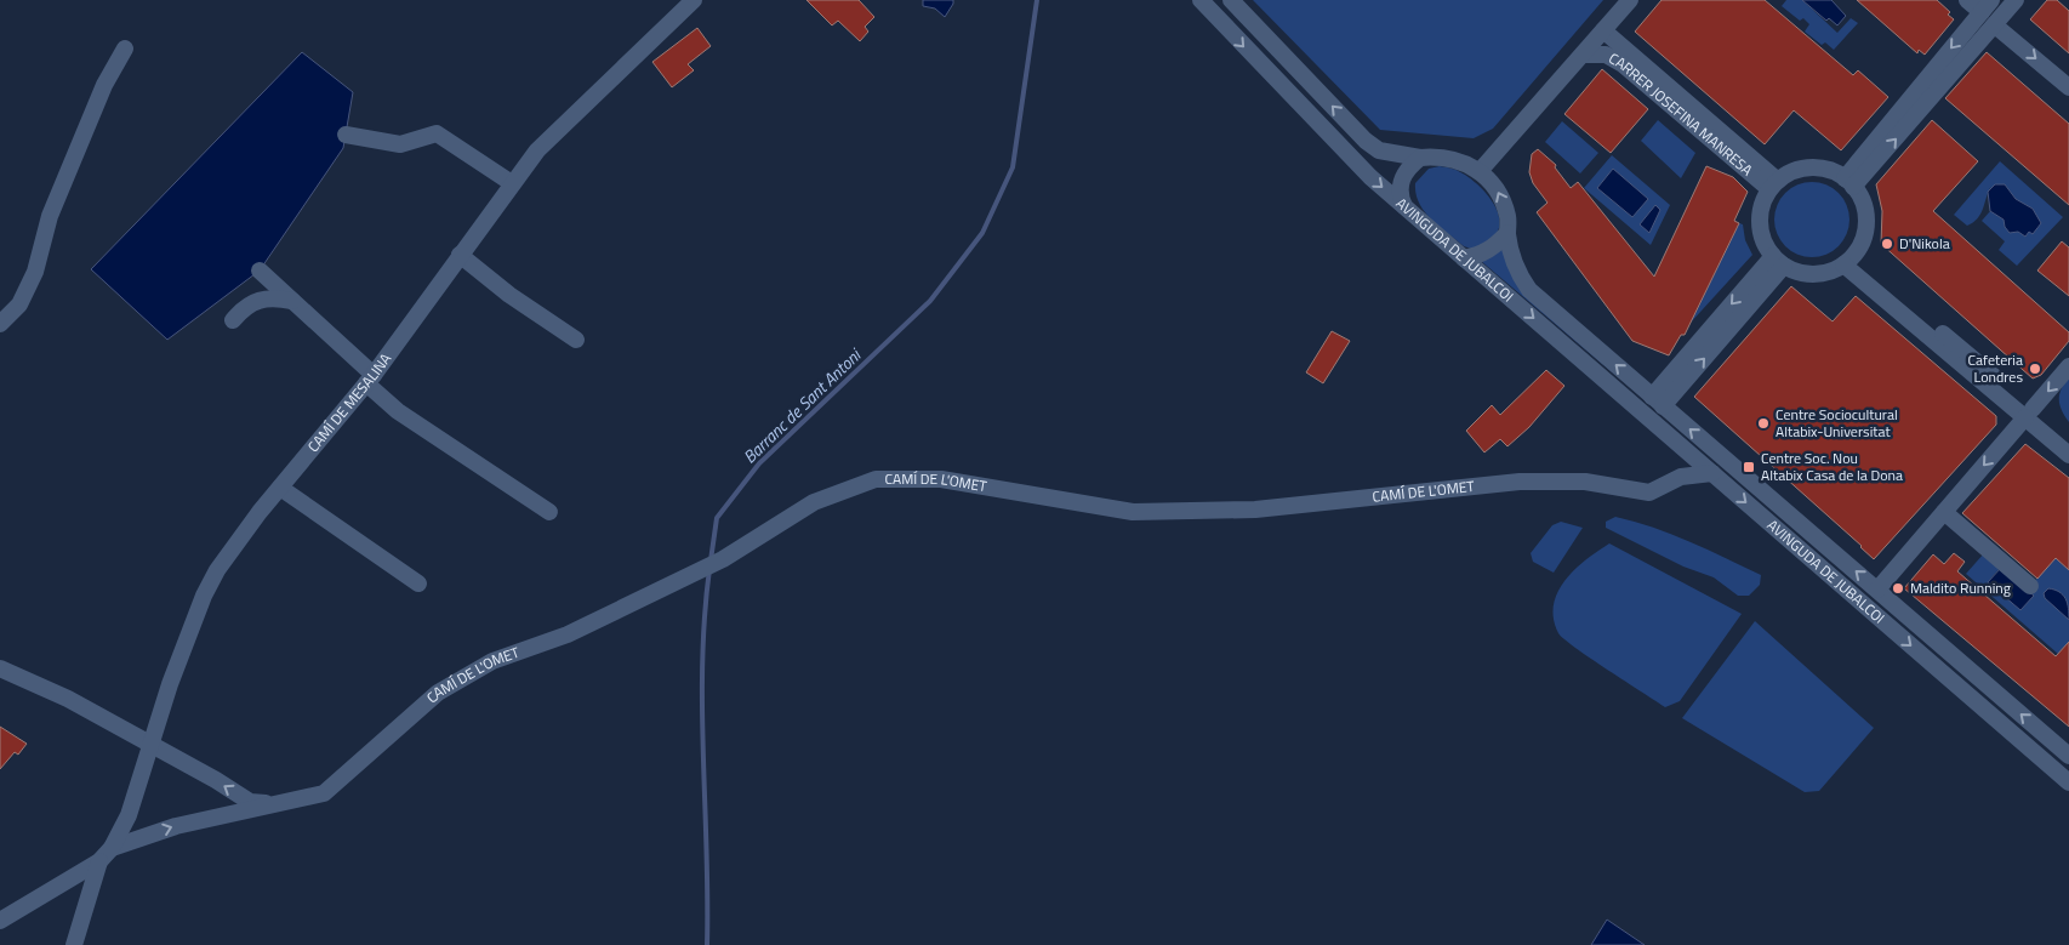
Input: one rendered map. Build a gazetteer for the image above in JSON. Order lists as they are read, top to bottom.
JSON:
{
  "streets": {
    "street": [
      "CARRER JOSEFINA MANRESA",
      "AVINGUDA DE JUBALCOI",
      "CAMÍ DE MESALINA",
      "CAMÍ DE L'OMET"
    ]
  },
  "crossings": [
    ["AVINGUDA DE JUBALCOI", "CAMÍ DE L'OMET"],
    ["CAMÍ DE MESALINA", "CAMÍ DE L'OMET"]
  ],
  "water": ["Barranc de Sant Antoni"],
  "places": {
    "other": [
      "D'Nikola",
      "Cafeteria Londres",
      "Centre Sociocultural Altabix-Universitat",
      "Maldito Running"
    ],
    "transit": ["Centre Soc. Nou Altabix Casa de la Dona"]
  }
}
